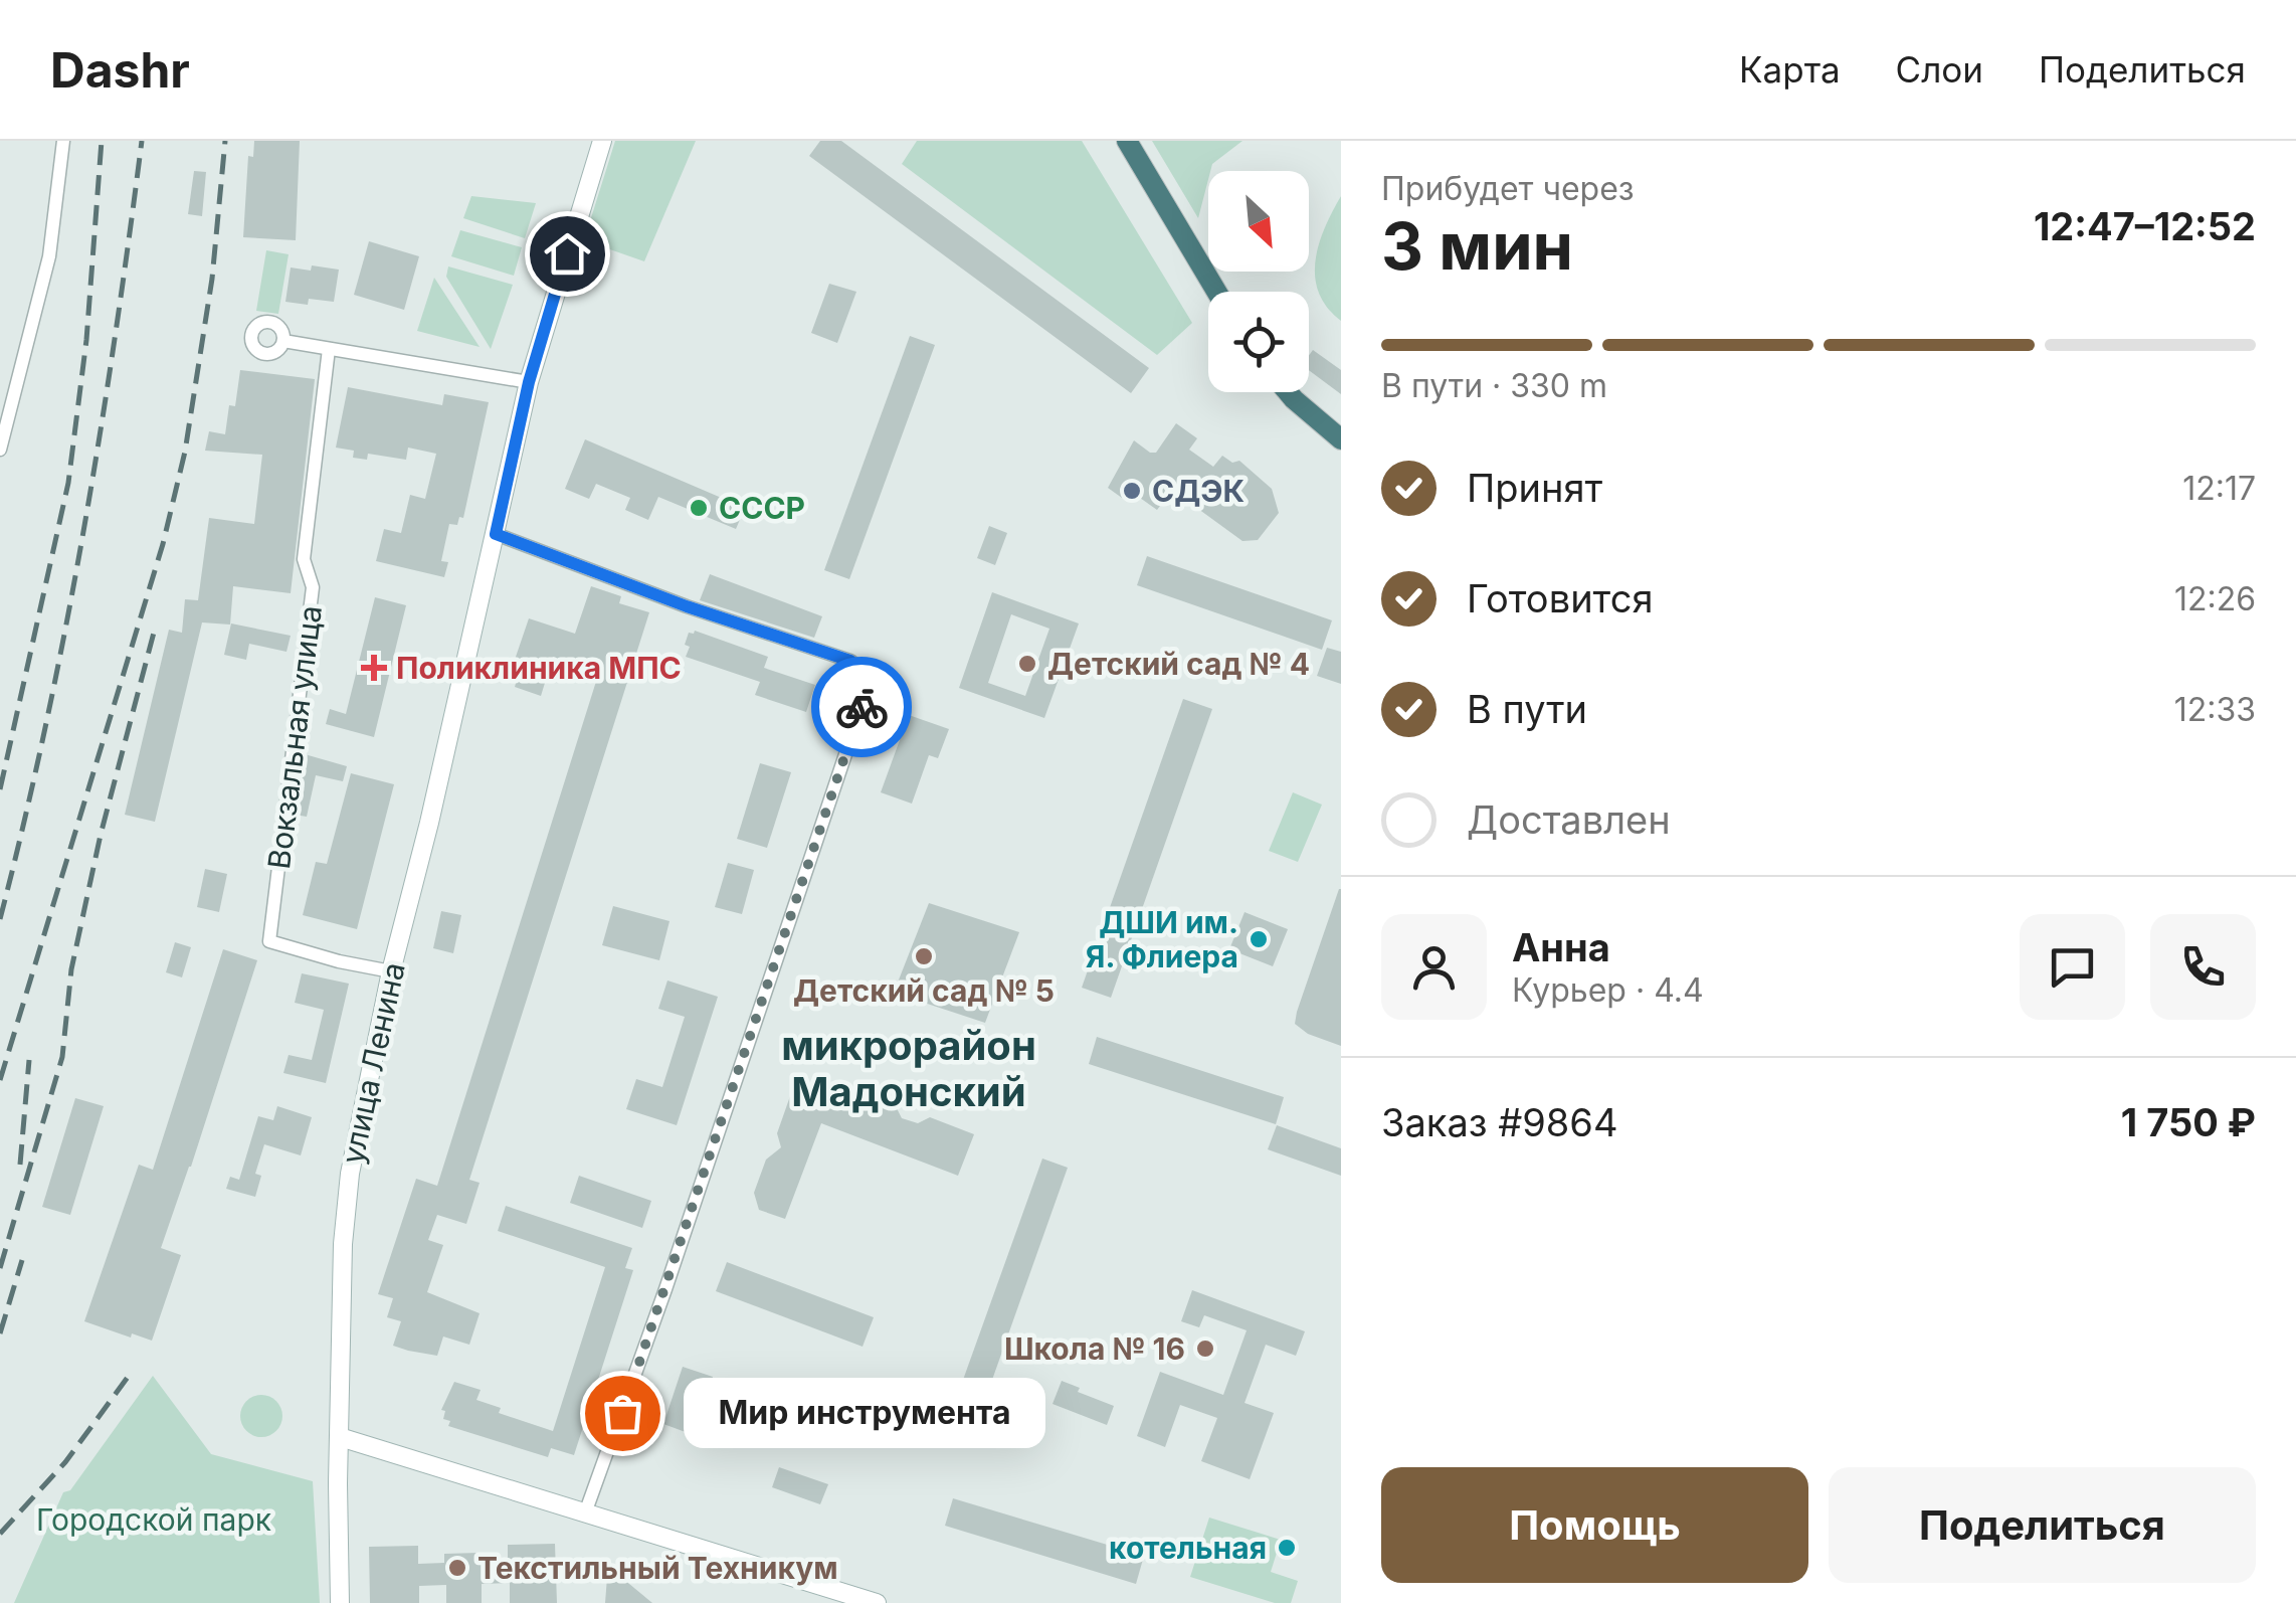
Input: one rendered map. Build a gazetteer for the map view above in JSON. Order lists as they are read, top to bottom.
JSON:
{
  "streets": {
    "main road": ["улица Ленина"],
    "street": ["Вокзальная улица"]
  },
  "crossings": [
    ["Вокзальная улица", "улица Ленина"]
  ],
  "districts": ["микрорайон Мадонский"],
  "parks": ["Городской парк"],
  "places": {
    "other": [
      "СДЭК",
      "СССР",
      "Детский сад № 4",
      "ДШИ им. Я. Флиера",
      "Детский сад № 5",
      "Школа № 16",
      "Мир инструмента",
      "котельная",
      "Текстильный Техникум"
    ],
    "health": ["Поликлиника МПС"]
  },
  "north": "bottom right",
  "page": {
    "header": "Dashr",
    "nav": ["Карта", "Слои", "Поделиться"],
    "heading": ["3 мин", "Прибудет через", "12:47–12:52"],
    "panel": [
      "Анна",
      "Курьер · 4.4",
      "Заказ #9864",
      "1 750 ₽"
    ],
    "bar": "В пути · 330 m",
    "list": [
      ["Принят", "12:17"],
      ["Готовится", "12:26"],
      ["В пути", "12:33"],
      "Доставлен"
    ],
    "bubble": "Мир инструмента",
    "buttons": ["Помощь", "Поделиться"]
  }
}
